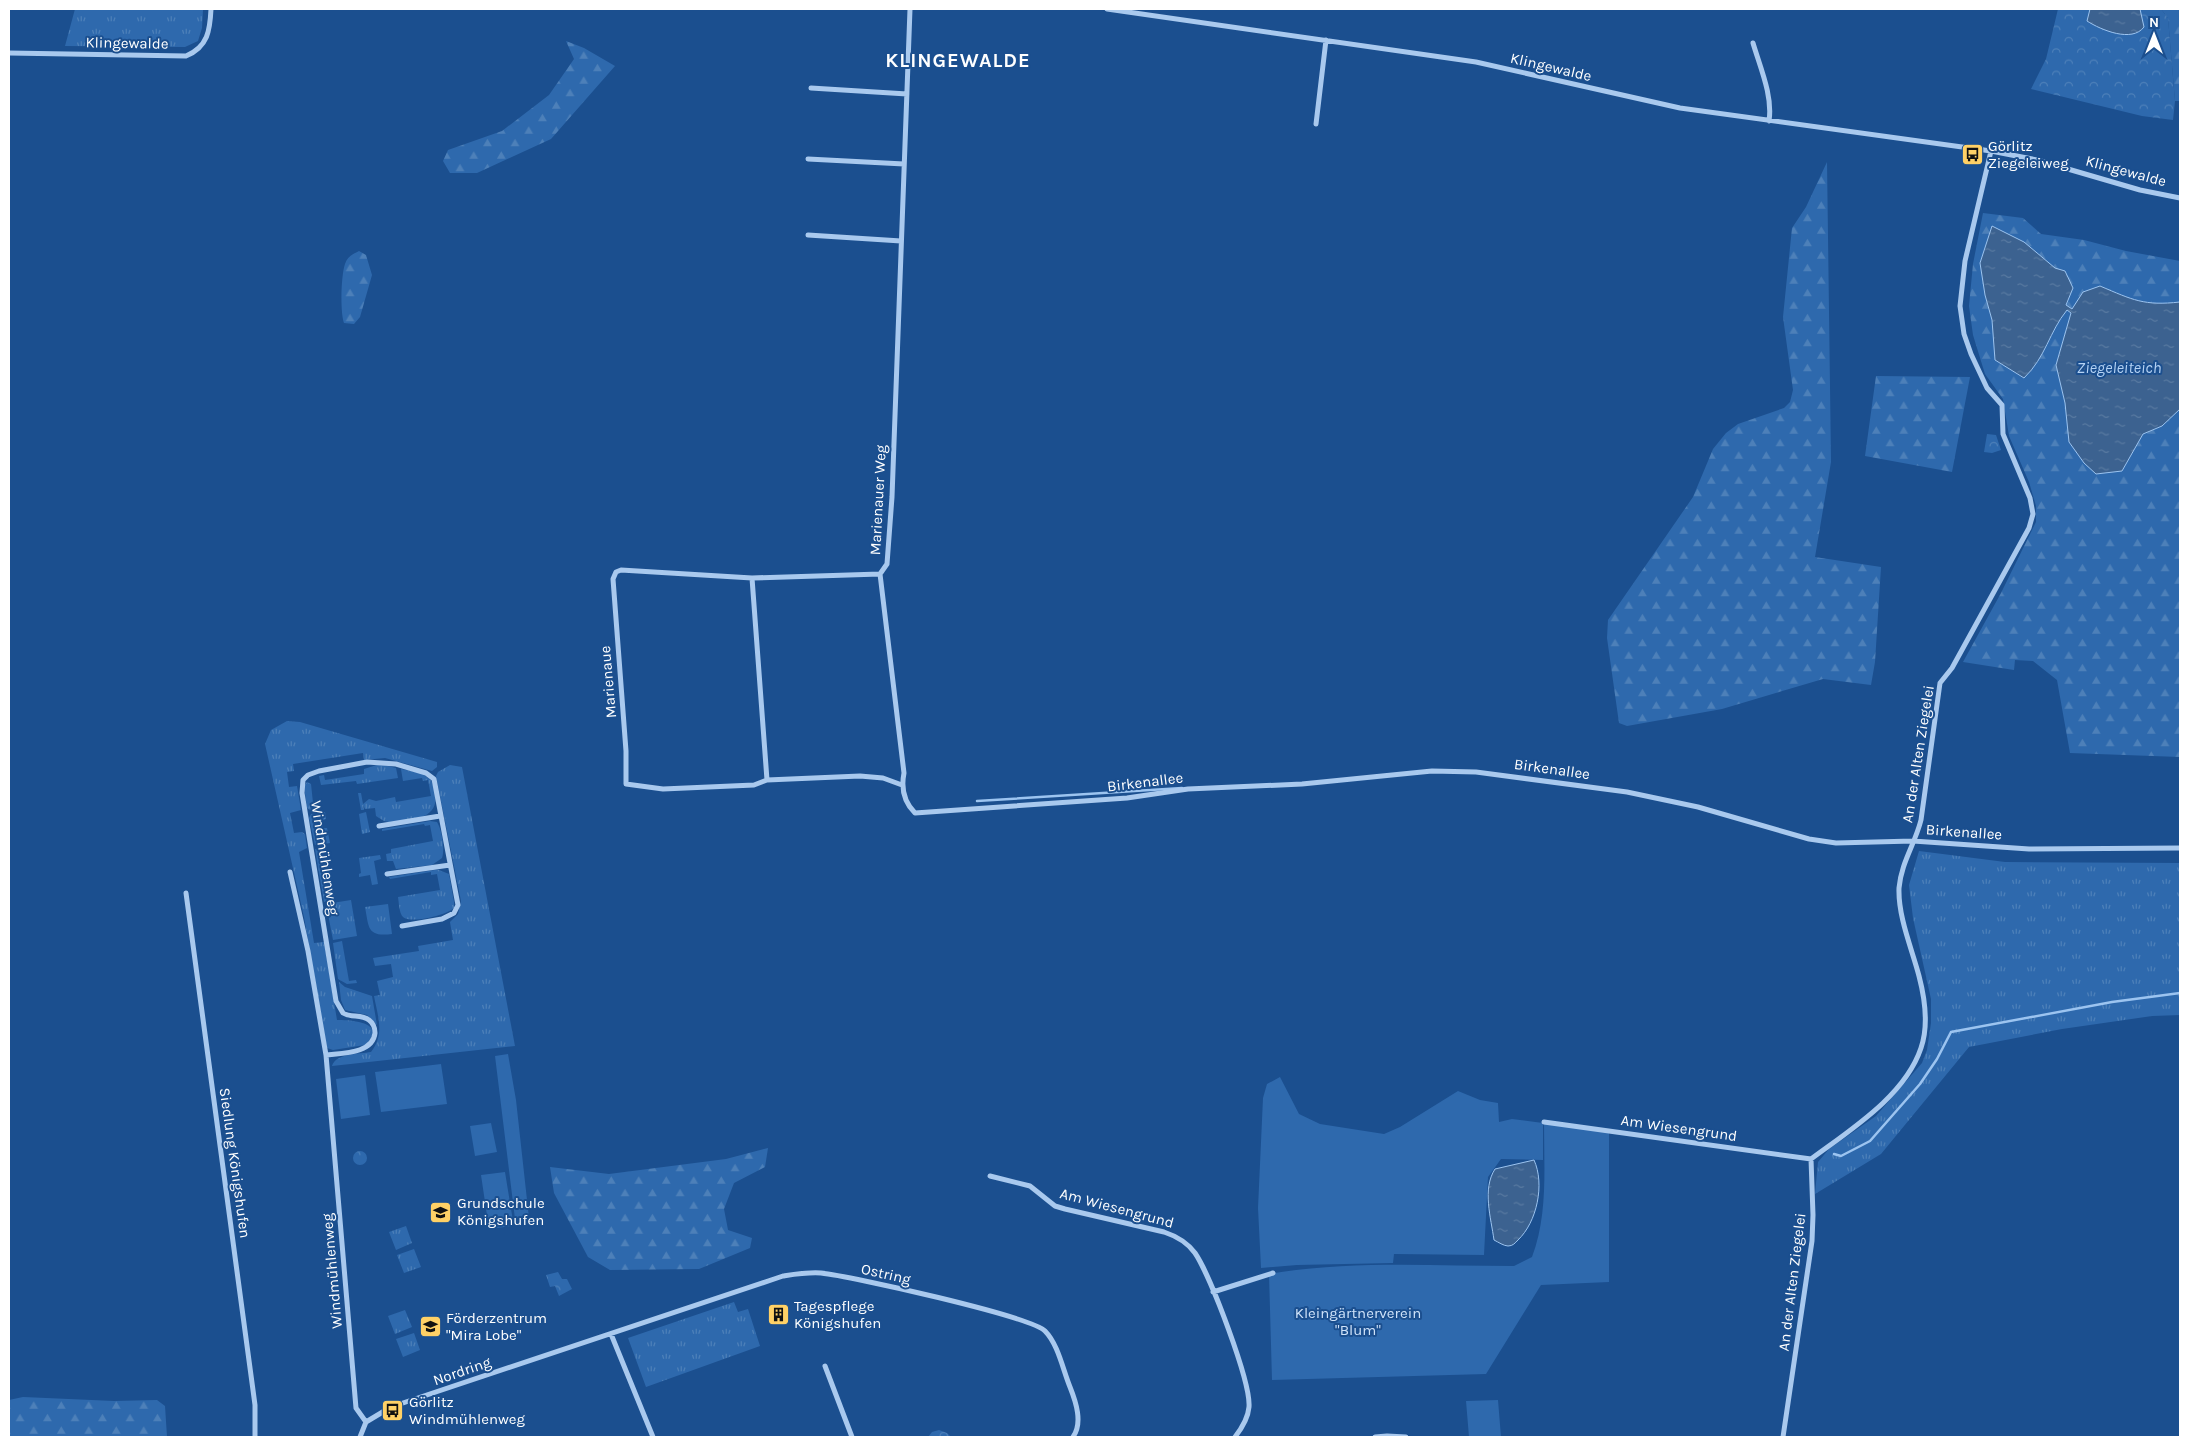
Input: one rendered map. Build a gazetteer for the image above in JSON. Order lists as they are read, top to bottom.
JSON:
{
  "streets": {
    "street": [
      "Klingewalde",
      "Marienauer Weg",
      "Marienaue",
      "An der Alten Ziegelei",
      "Birkenallee",
      "Windmühlenweg",
      "Am Wiesengrund",
      "Siedlung Königshufen",
      "Ostring",
      "Nordring"
    ]
  },
  "crossings": [
    ["Klingewalde", "An der Alten Ziegelei"],
    ["Marienauer Weg", "Marienaue"],
    ["Marienauer Weg", "Birkenallee"],
    ["An der Alten Ziegelei", "Birkenallee"],
    ["An der Alten Ziegelei", "Am Wiesengrund"],
    ["Windmühlenweg", "Nordring"],
    ["Ostring", "Nordring"]
  ],
  "districts": ["KLINGEWALDE"],
  "water": ["Ziegeleiteich"],
  "parks": ["Kleingärtnerverein \"Blum\""],
  "places": {
    "bus stop": ["Görlitz Ziegeleiweg", "Görlitz Windmühlenweg"],
    "school or university": ["Grundschule Königshufen", "Förderzentrum \"Mira Lobe\""],
    "building": ["Tagespflege Königshufen"]
  },
  "north": "top"
}
